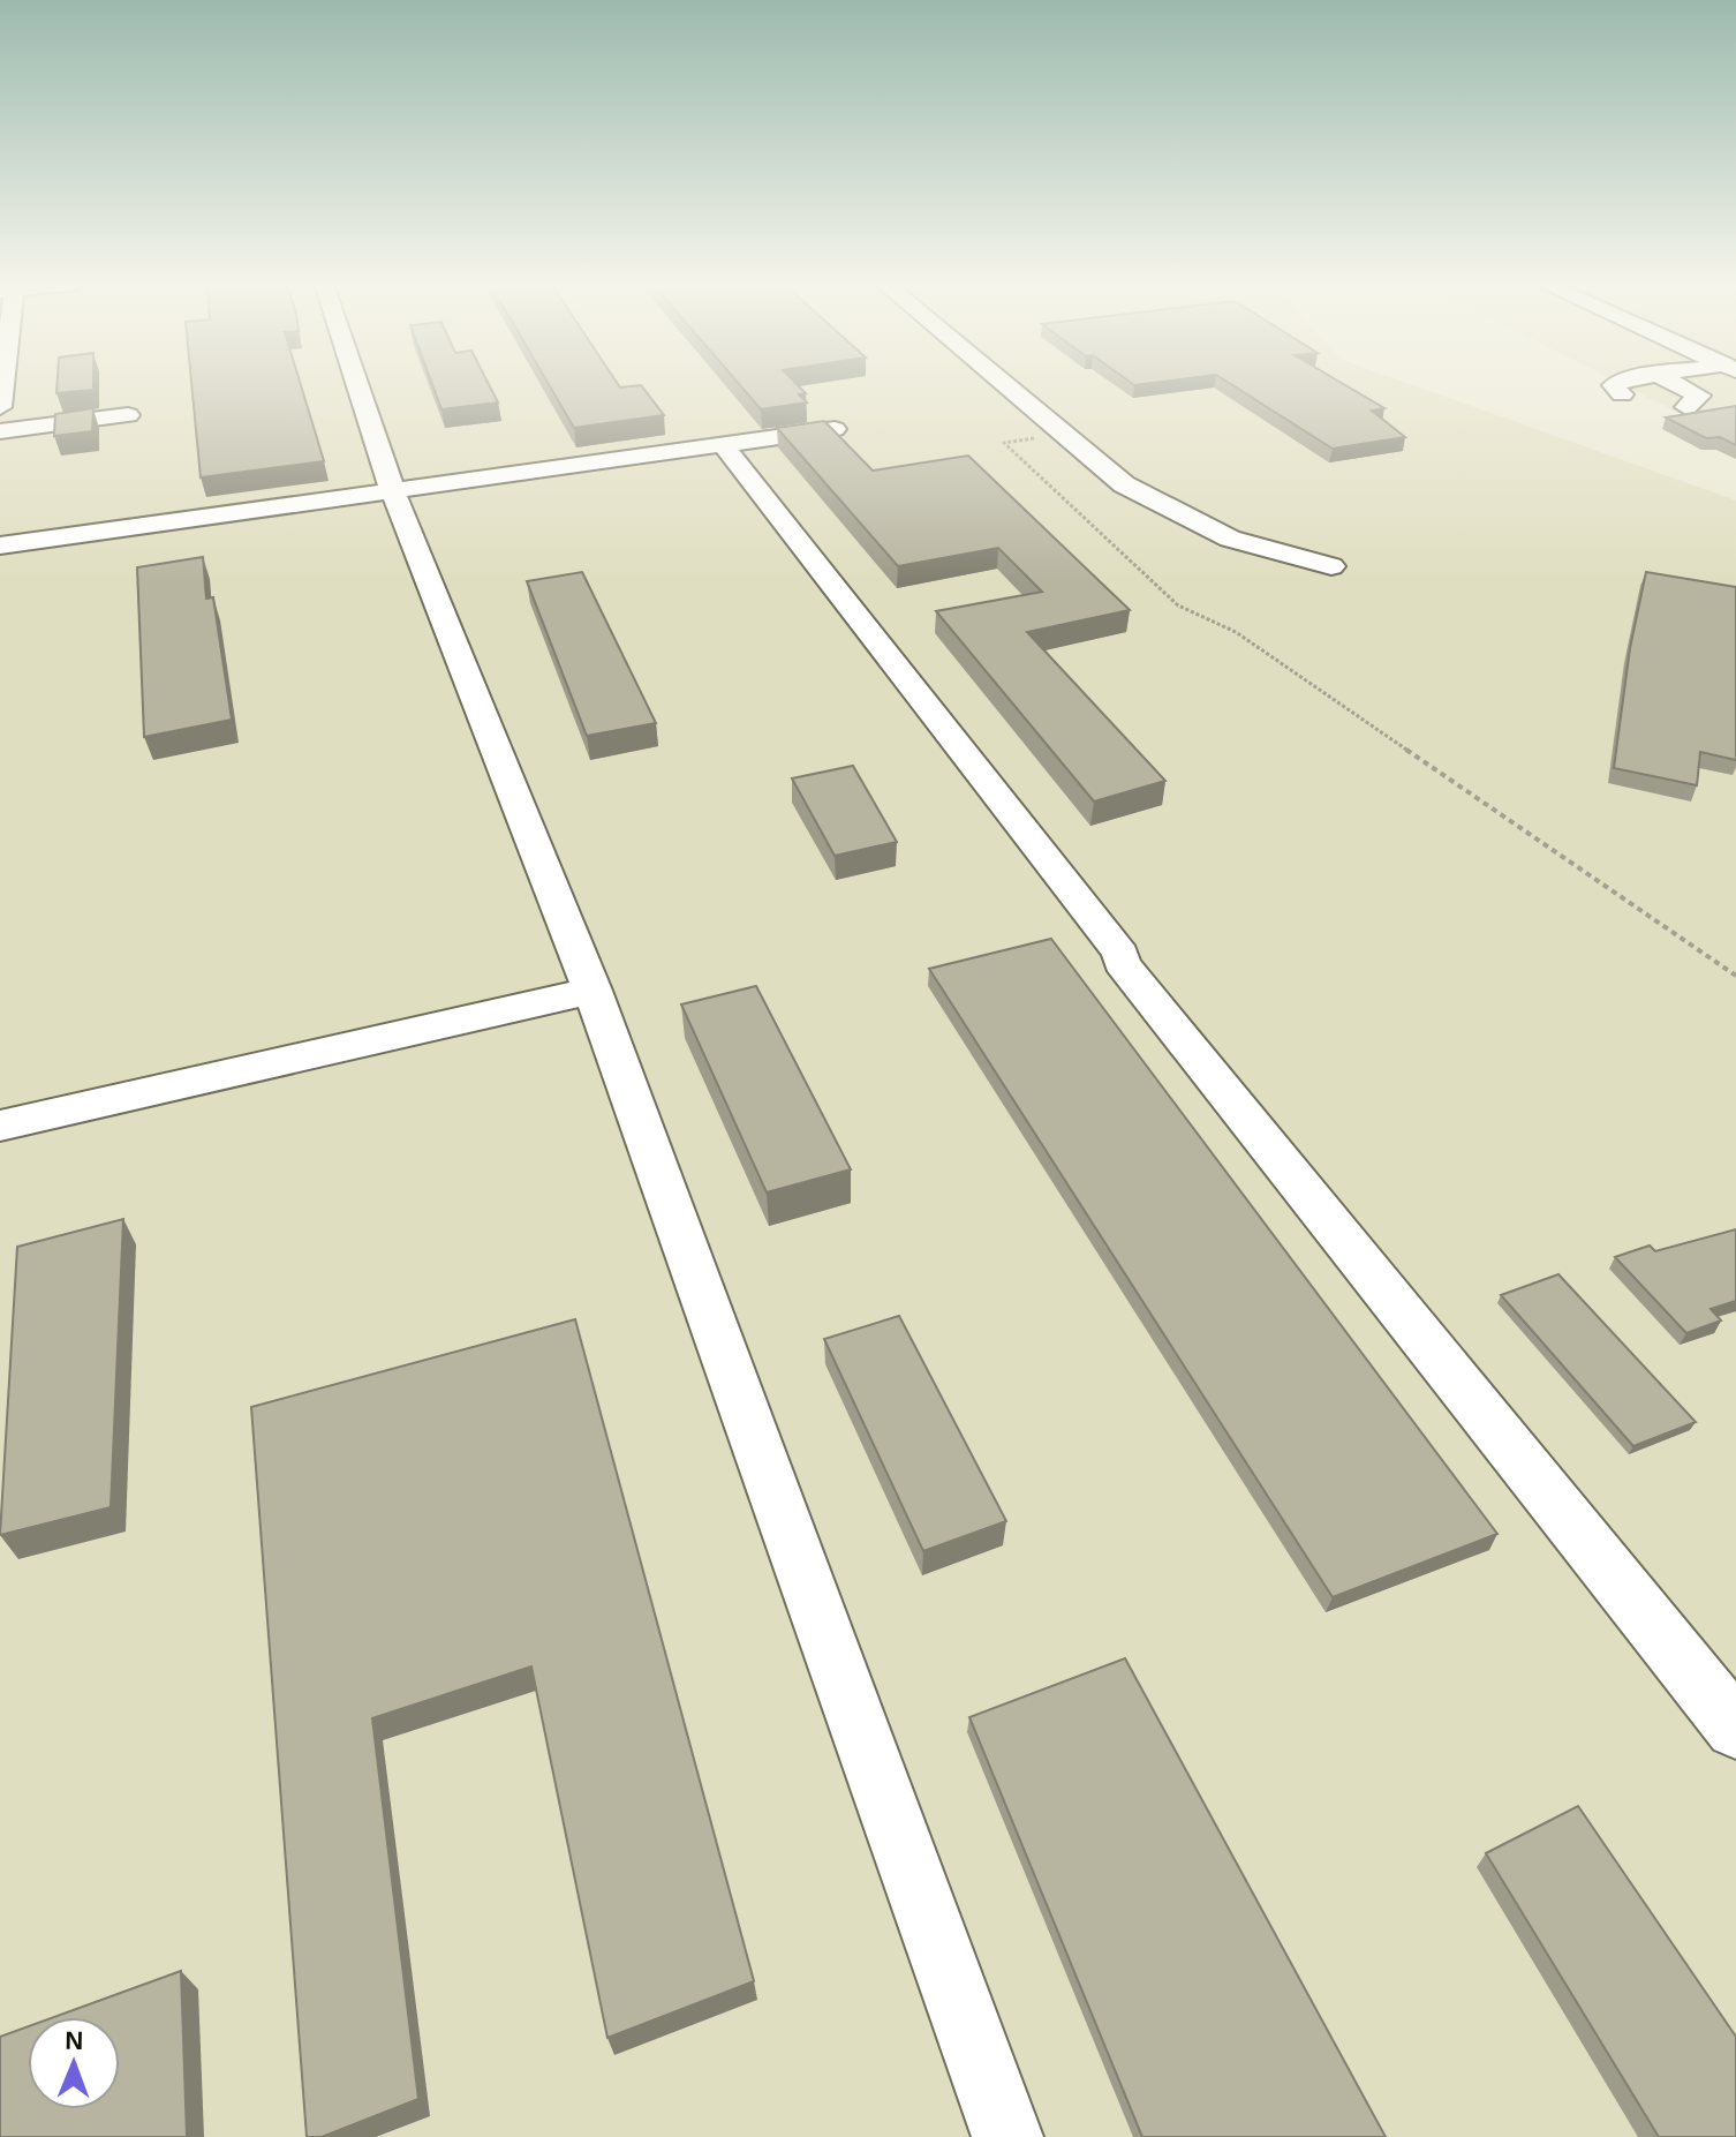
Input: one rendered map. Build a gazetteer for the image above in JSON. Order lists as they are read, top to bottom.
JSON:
{
  "north": "top"
}
